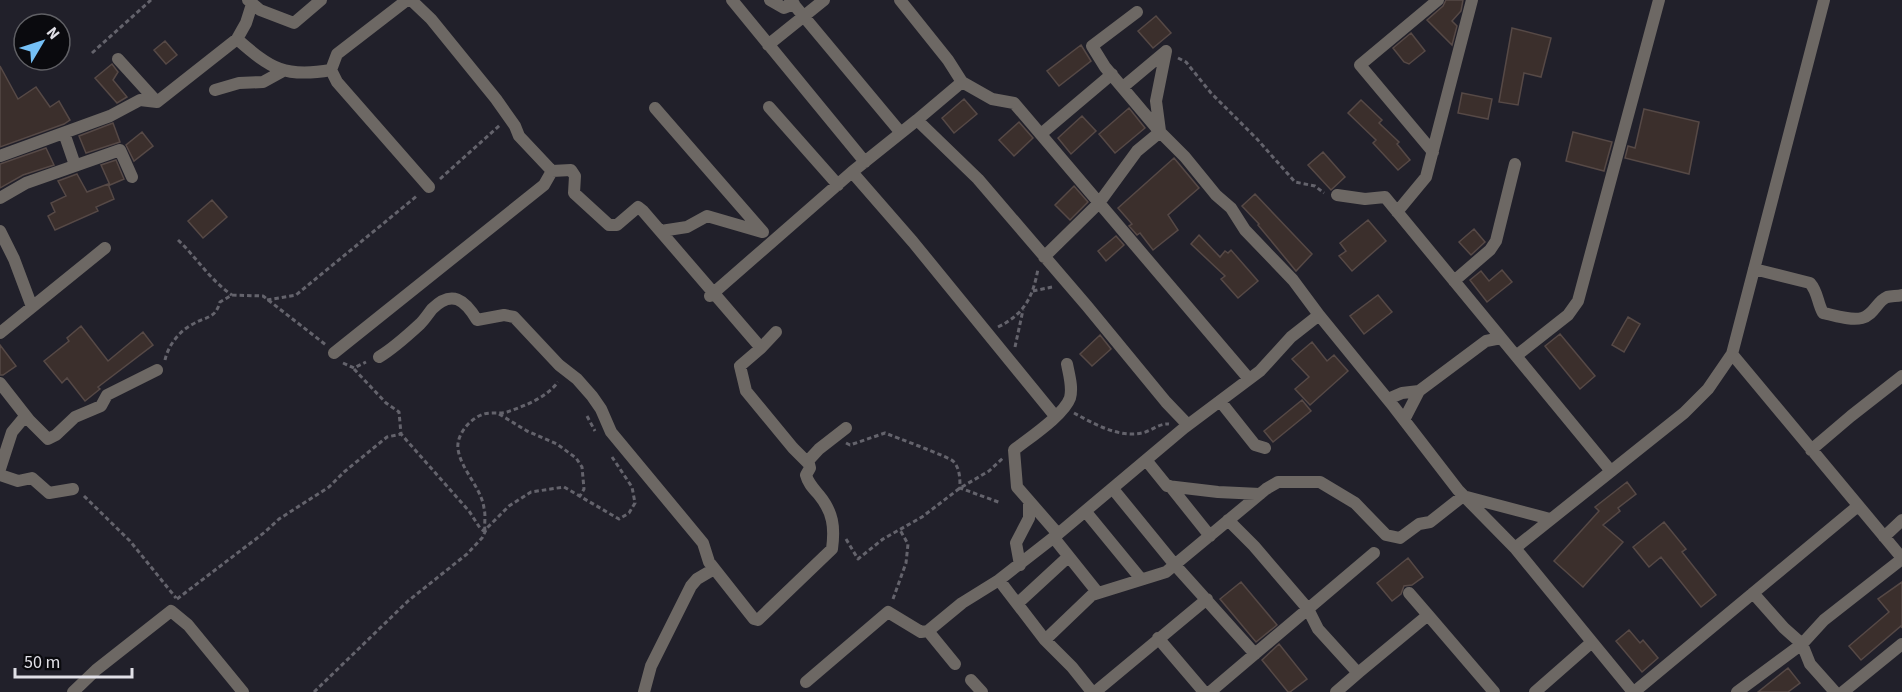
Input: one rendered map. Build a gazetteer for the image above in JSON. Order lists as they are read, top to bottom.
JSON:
{
  "scale_bar": "50 m",
  "north": "top right"
}
